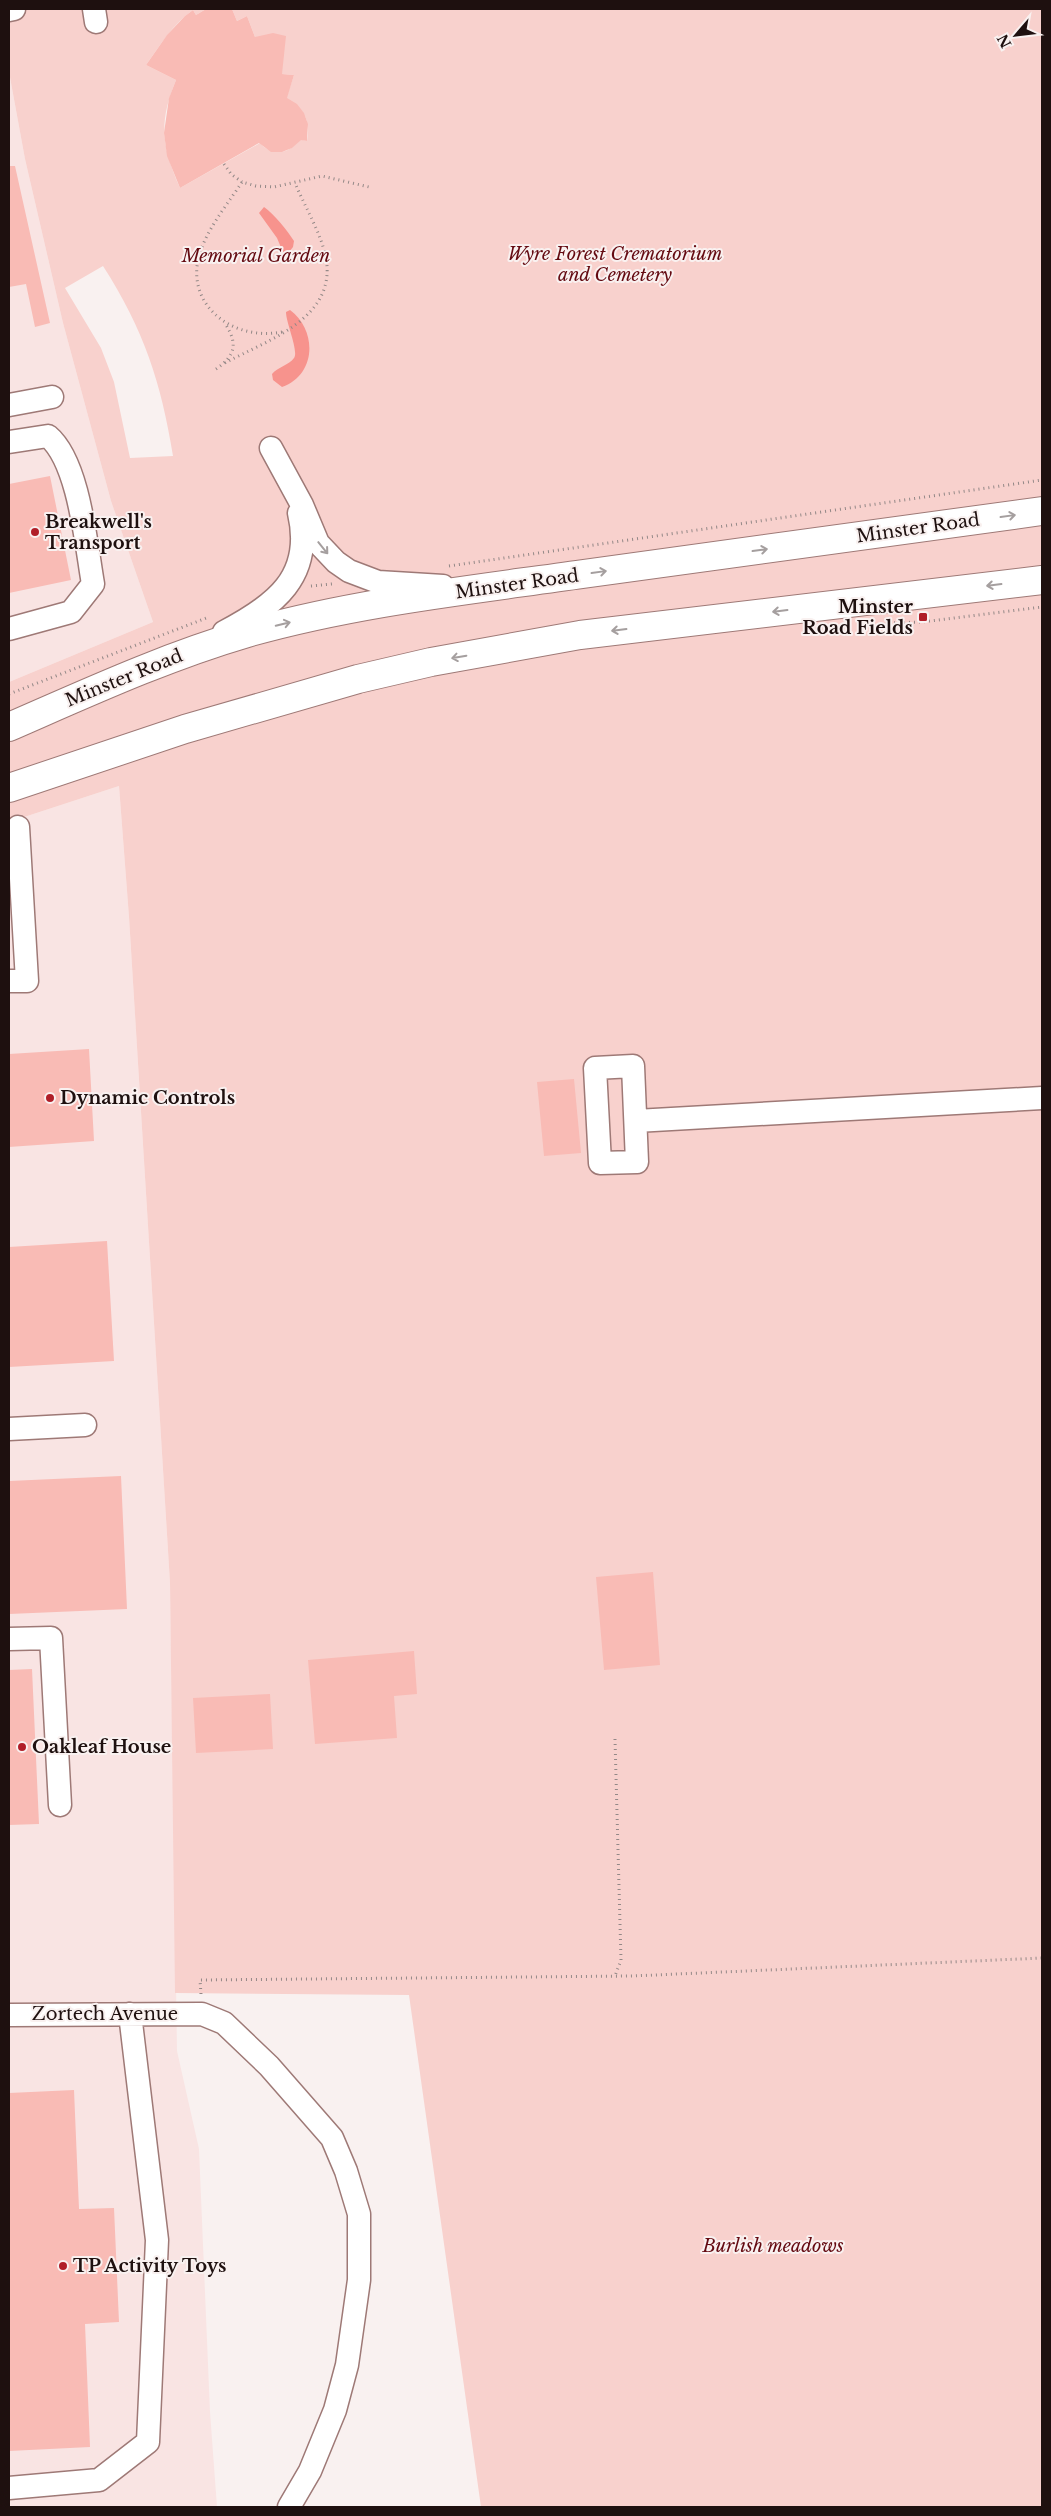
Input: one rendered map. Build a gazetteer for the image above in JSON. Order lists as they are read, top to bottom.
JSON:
{
  "streets": {
    "main road": ["Minster Road"],
    "street": ["Zortech Avenue"]
  },
  "parks": ["Wyre Forest Crematorium and Cemetery", "Memorial Garden", "Burlish meadows"],
  "places": {
    "other": [
      "Breakwell's Transport",
      "Dynamic Controls",
      "Oakleaf House",
      "TP Activity Toys"
    ],
    "transit": ["Minster Road Fields"]
  },
  "north": "bottom left"
}
